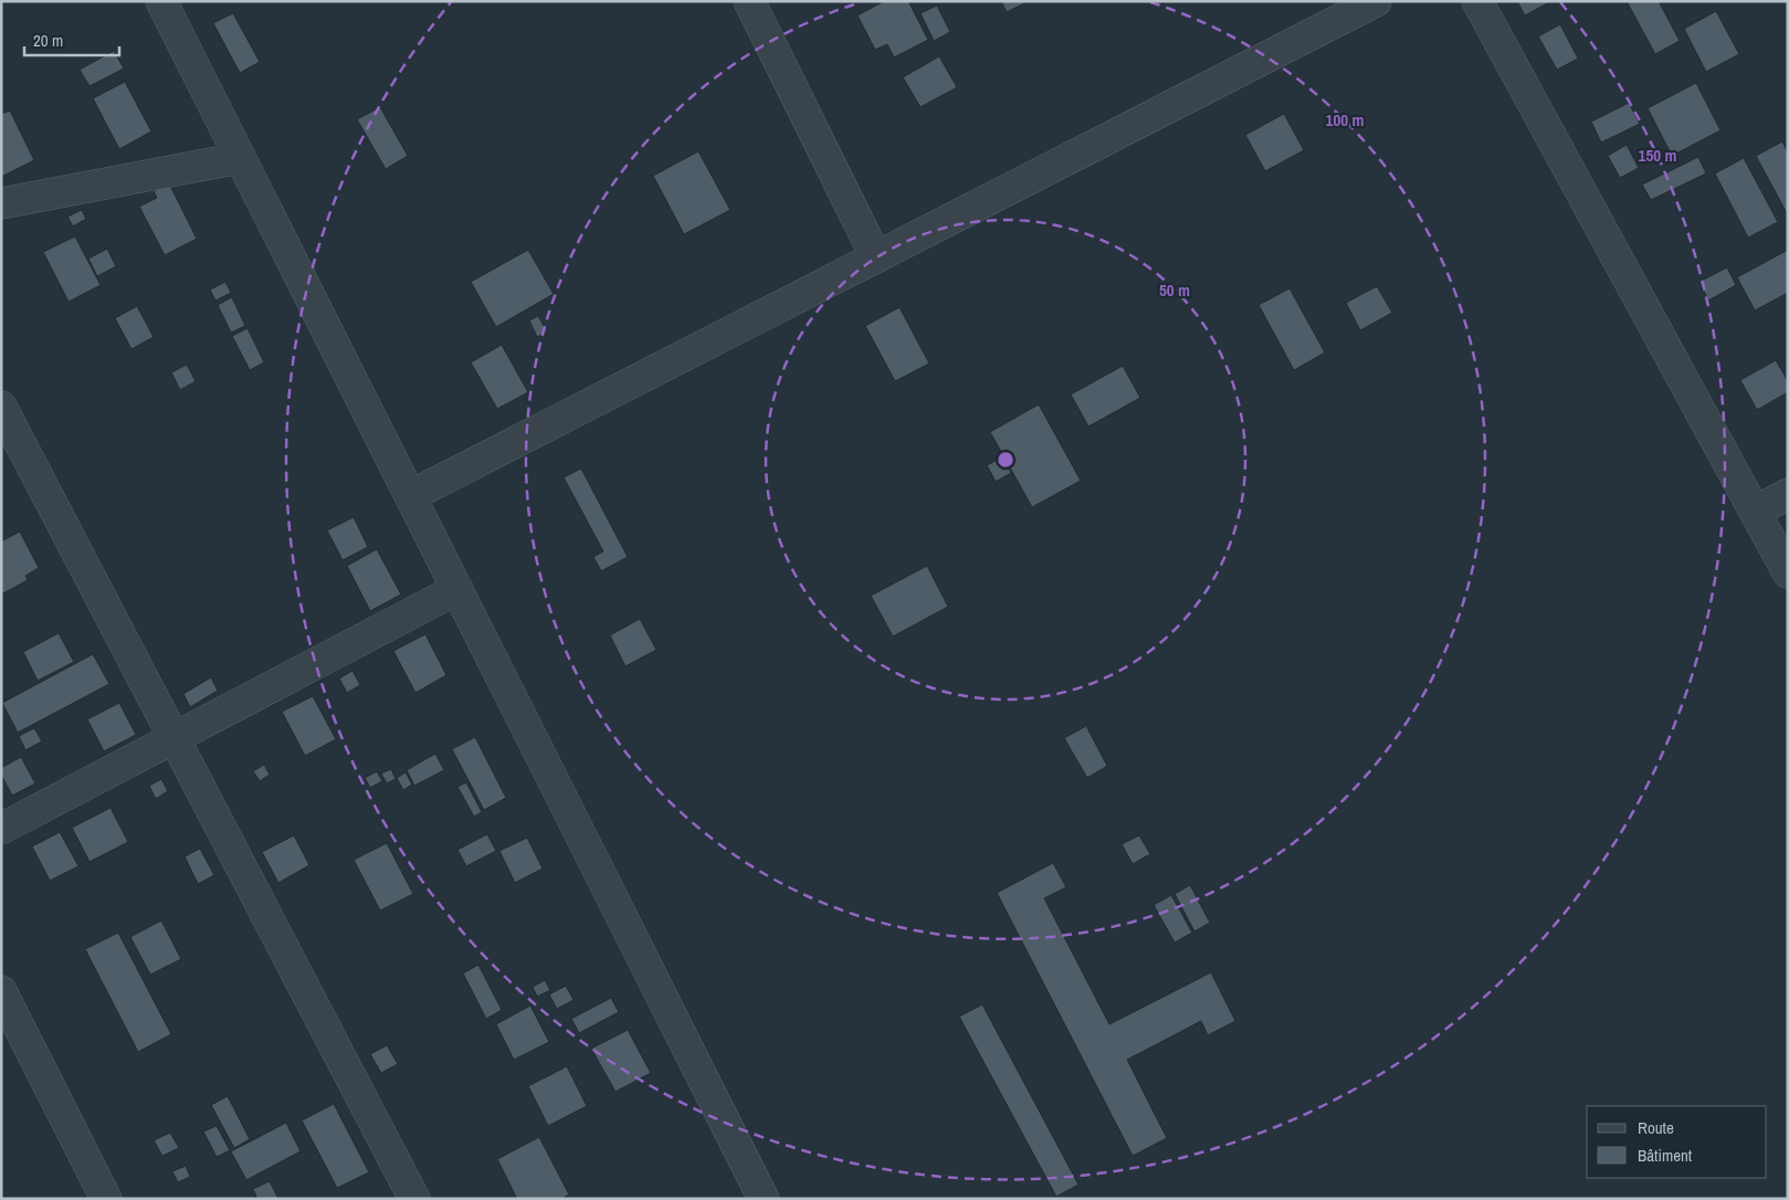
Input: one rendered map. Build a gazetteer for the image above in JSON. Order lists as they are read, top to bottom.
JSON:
{
  "legend": ["Route", "Bâtiment"],
  "scale_bar": "20 m",
  "rings": ["100 m", "150 m", "50 m"]
}
